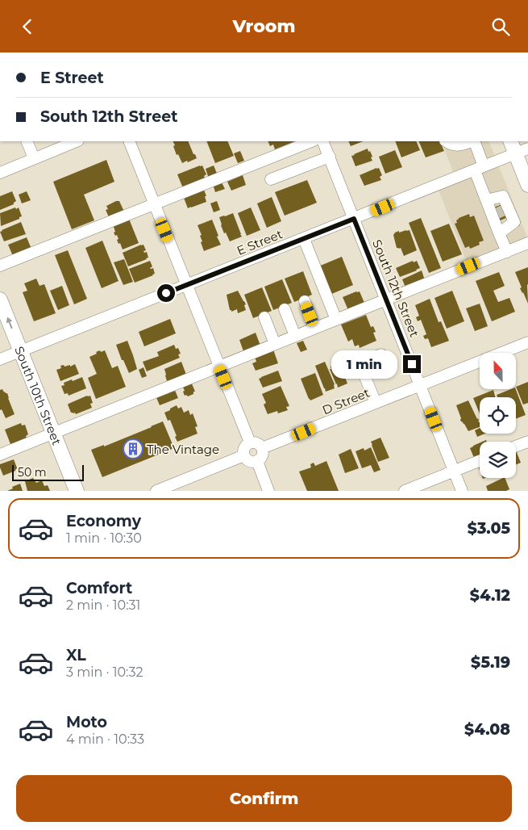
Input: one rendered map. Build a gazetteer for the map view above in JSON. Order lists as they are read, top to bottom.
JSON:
{
  "streets": {
    "main road": ["South 10th Street"],
    "street": ["E Street", "South 12th Street", "D Street"]
  },
  "crossings": [
    ["E Street", "South 12th Street"],
    ["E Street", "South 10th Street"],
    ["South 12th Street", "D Street"]
  ],
  "places": {
    "building": ["The Vintage"]
  },
  "scale_bar": "50 m",
  "north": "top",
  "page": {
    "header": "Vroom",
    "banner": ["E Street", "South 12th Street"],
    "bubble": "1 min",
    "scale": "50 m",
    "list": [
      {
        "name": "Economy",
        "note": "1 min · 10:30",
        "value": "$3.05"
      },
      {
        "name": "Comfort",
        "note": "2 min · 10:31",
        "value": "$4.12"
      },
      {
        "name": "XL",
        "note": "3 min · 10:32",
        "value": "$5.19"
      },
      {
        "name": "Moto",
        "note": "4 min · 10:33",
        "value": "$4.08"
      }
    ],
    "buttons": "Confirm"
  }
}
